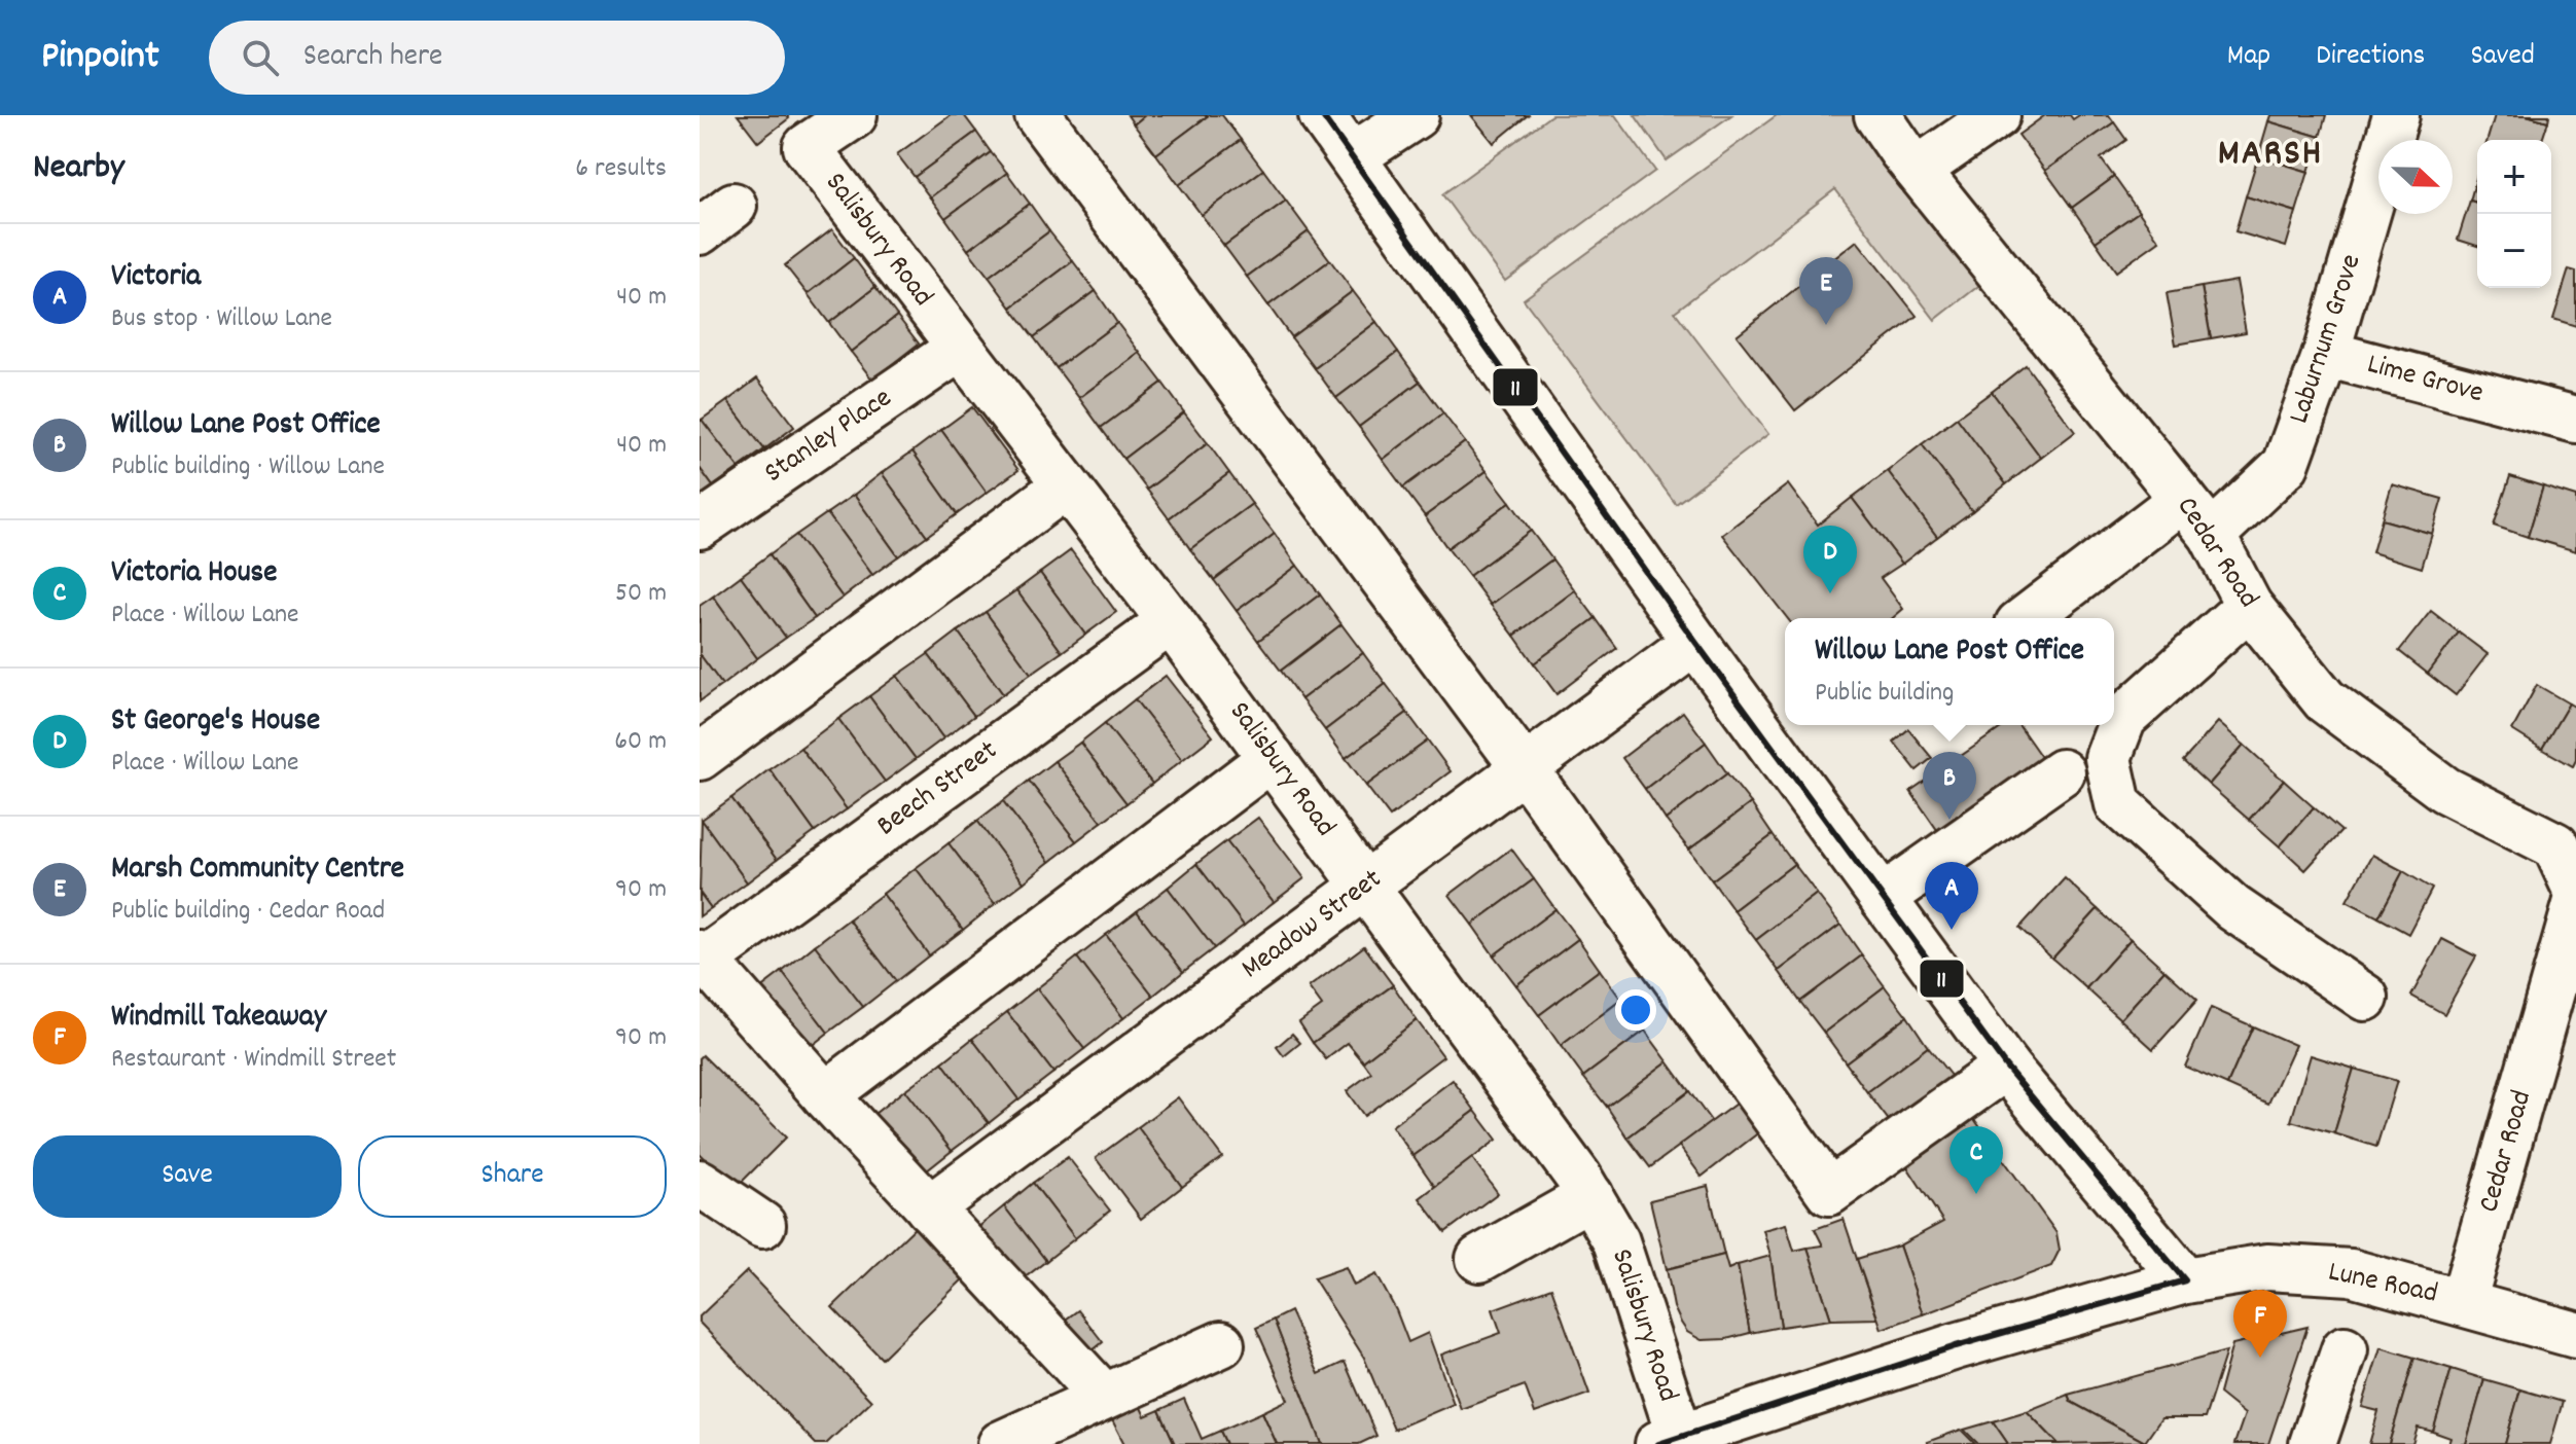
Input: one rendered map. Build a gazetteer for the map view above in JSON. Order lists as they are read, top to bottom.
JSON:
{
  "streets": {
    "street": [
      "Salisbury Road",
      "Laburnum Grove",
      "Lime Grove",
      "Stanley Place",
      "Cedar Road",
      "Beech Street",
      "Meadow Street",
      "Lune Road"
    ]
  },
  "crossings": [
    ["Salisbury Road", "Stanley Place"],
    ["Salisbury Road", "Beech Street"],
    ["Salisbury Road", "Meadow Street"],
    ["Salisbury Road", "Lune Road"],
    ["Laburnum Grove", "Lime Grove"],
    ["Laburnum Grove", "Cedar Road"],
    ["Cedar Road", "Lune Road"]
  ],
  "districts": ["MARSH"],
  "lines": ["transit line 11"],
  "north": "right",
  "page": {
    "header": "Pinpoint",
    "search": "Search here",
    "nav": ["Map", "Directions", "Saved"],
    "heading": ["Nearby", "6 results"],
    "map_buttons": ["+", "−"],
    "list": [
      {
        "mark": "A",
        "name": "Victoria",
        "note": "Bus stop · Willow Lane",
        "value": "40 m"
      },
      {
        "mark": "B",
        "name": "Willow Lane Post Office",
        "note": "Public building · Willow Lane",
        "value": "40 m"
      },
      {
        "mark": "C",
        "name": "Victoria House",
        "note": "Place · Willow Lane",
        "value": "50 m"
      },
      {
        "mark": "D",
        "name": "St George's House",
        "note": "Place · Willow Lane",
        "value": "60 m"
      },
      {
        "mark": "E",
        "name": "Marsh Community Centre",
        "note": "Public building · Cedar Road",
        "value": "90 m"
      },
      {
        "mark": "F",
        "name": "Windmill Takeaway",
        "note": "Restaurant · Windmill Street",
        "value": "90 m"
      }
    ],
    "pins": [
      "E",
      "D",
      "B",
      "A",
      "C",
      "F"
    ],
    "popup": ["Willow Lane Post Office", "Public building"],
    "buttons": ["Save", "Share"]
  }
}
